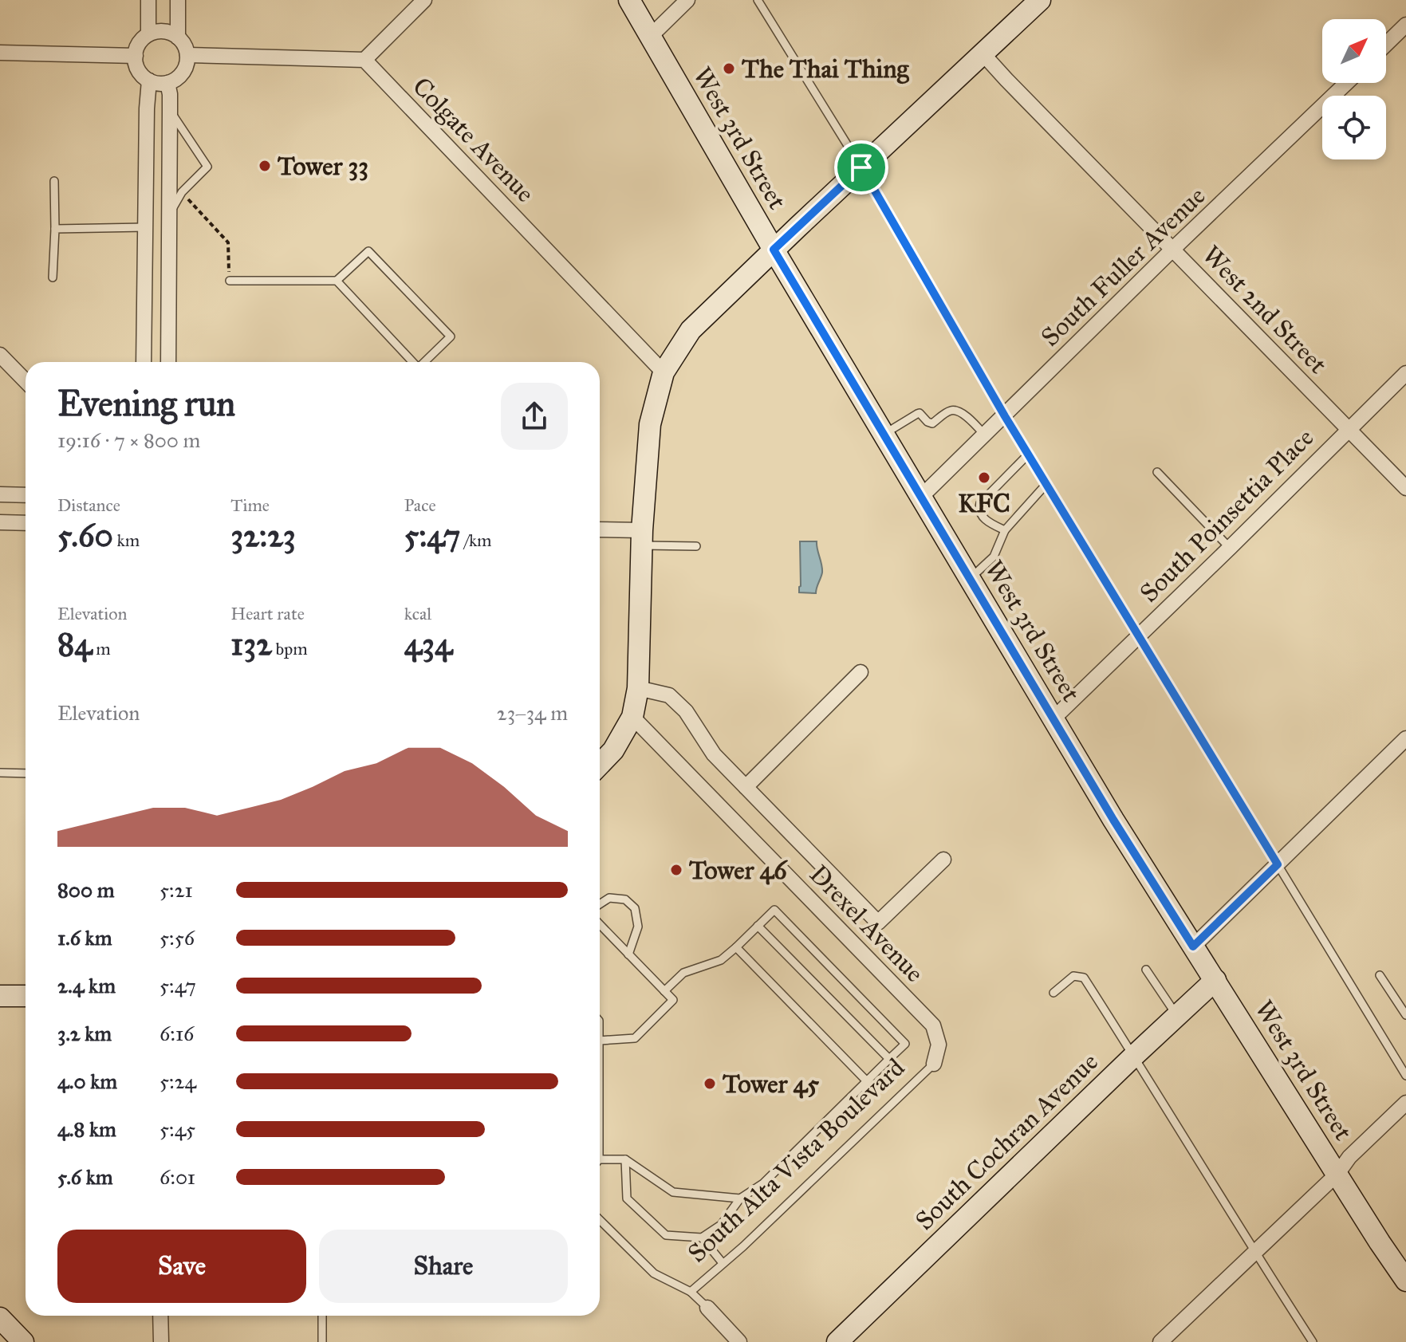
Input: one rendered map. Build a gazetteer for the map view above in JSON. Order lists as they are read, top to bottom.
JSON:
{
  "streets": {
    "main road": ["West 3rd Street", "South Cochran Avenue"],
    "street": [
      "Colgate Avenue",
      "South Fuller Avenue",
      "West 2nd Street",
      "South Poinsettia Place",
      "Drexel Avenue"
    ],
    "lane": ["South Alta Vista Boulevard"]
  },
  "crossings": [
    ["West 3rd Street", "South Fuller Avenue"],
    ["West 3rd Street", "South Poinsettia Place"],
    ["West 3rd Street", "South Cochran Avenue"],
    ["South Fuller Avenue", "West 2nd Street"],
    ["West 2nd Street", "South Poinsettia Place"],
    ["Drexel Avenue", "South Alta Vista Boulevard"]
  ],
  "places": [
    "The Thai Thing",
    "Tower 33",
    "KFC",
    "Tower 46",
    "Tower 45"
  ],
  "north": "top right",
  "page": {
    "heading": ["Evening run", "19:16 · 7 × 800 m"],
    "stats": [
      ["Distance", "5.60 km"],
      ["Time", "32:23"],
      ["Pace", "5:47 /km"],
      ["Elevation", "84 m"],
      ["Heart rate", "132 bpm"],
      ["kcal", "434"]
    ],
    "chart": ["Elevation", "23–34 m"],
    "list": [
      {
        "name": "800 m",
        "note": "5:21"
      },
      {
        "name": "1.6 km",
        "note": "5:56"
      },
      {
        "name": "2.4 km",
        "note": "5:47"
      },
      {
        "name": "3.2 km",
        "note": "6:16"
      },
      {
        "name": "4.0 km",
        "note": "5:24"
      },
      {
        "name": "4.8 km",
        "note": "5:45"
      },
      {
        "name": "5.6 km",
        "note": "6:01"
      }
    ],
    "buttons": ["Save", "Share"]
  }
}
